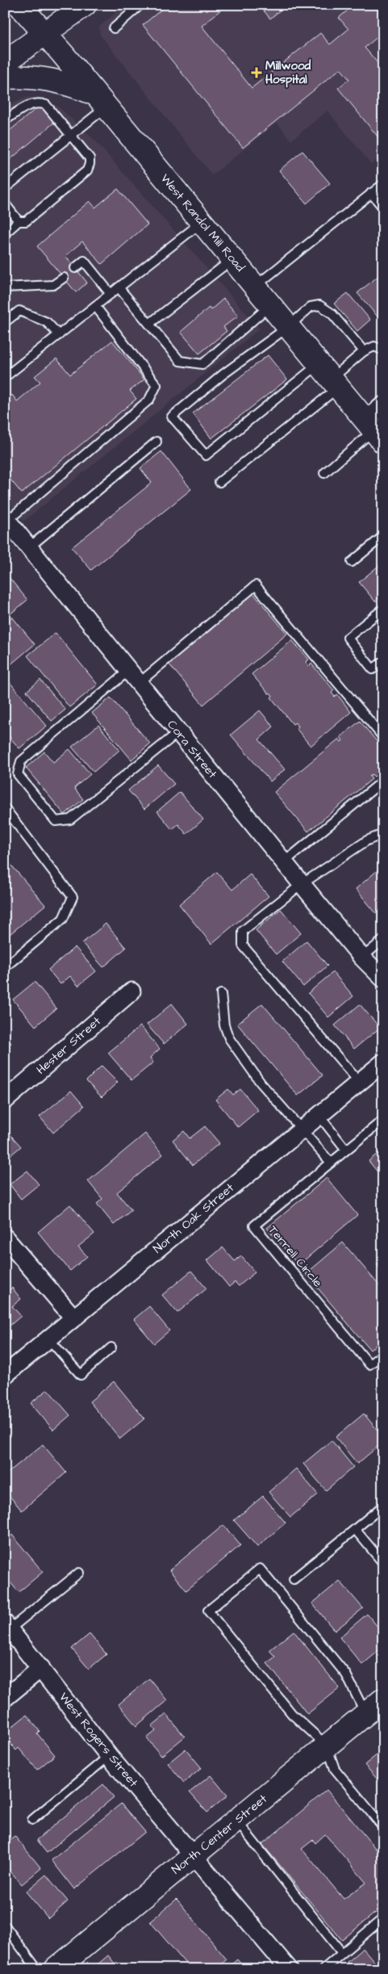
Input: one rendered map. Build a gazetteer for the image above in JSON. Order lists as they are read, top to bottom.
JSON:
{
  "streets": {
    "main road": ["West Randol Mill Road", "North Center Street"],
    "street": [
      "Cora Street",
      "Hester Street",
      "North Oak Street",
      "West Rogers Street"
    ],
    "lane": ["Terrell Circle"]
  },
  "crossings": [
    ["West Rogers Street", "North Center Street"]
  ],
  "places": {
    "health": ["Millwood Hospital"]
  }
}
